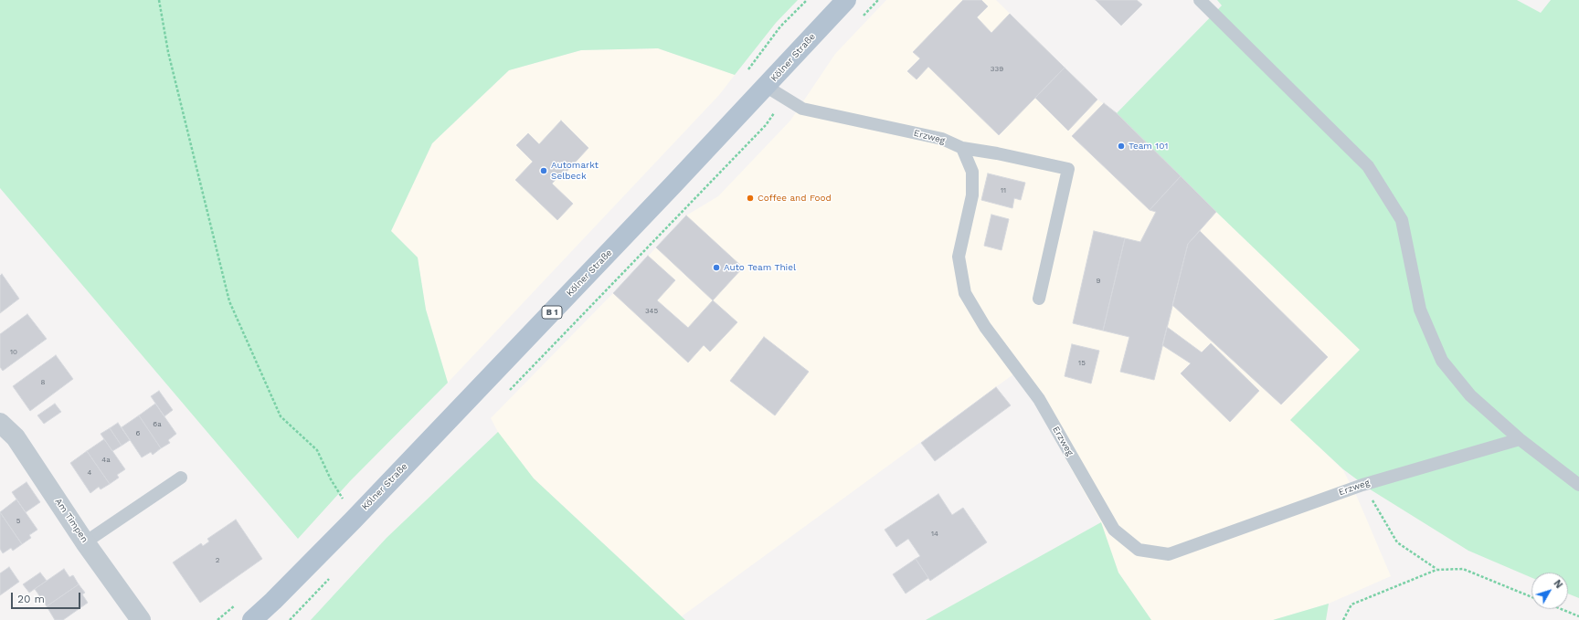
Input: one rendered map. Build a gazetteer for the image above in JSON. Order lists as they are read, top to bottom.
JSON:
{
  "streets": {
    "main road": ["Kölner Straße", "B 1"],
    "street": ["Am Timpen"],
    "lane": ["Erzweg"]
  },
  "crossings": [
    ["Kölner Straße", "Erzweg"]
  ],
  "places": [
    "Team 101",
    "Automarkt Selbeck",
    "Coffee and Food",
    "Auto Team Thiel"
  ],
  "house_numbers": [
    "339",
    "11",
    "9",
    "345",
    "10",
    "15",
    "8",
    "6a",
    "6",
    "4a",
    "4",
    "5",
    "14",
    "2"
  ],
  "scale_bar": "20 m",
  "north": "top right"
}
